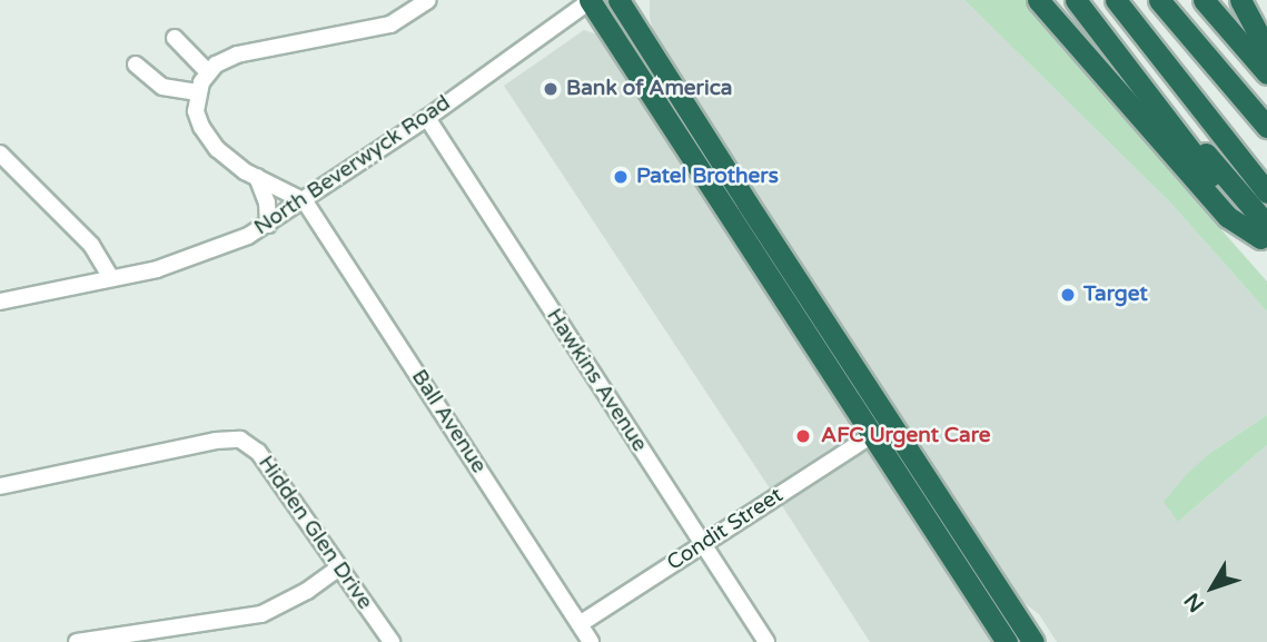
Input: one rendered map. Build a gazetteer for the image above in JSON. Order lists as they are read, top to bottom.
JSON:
{
  "streets": {
    "street": [
      "North Beverwyck Road",
      "Hawkins Avenue",
      "Ball Avenue",
      "Condit Street",
      "Hidden Glen Drive"
    ]
  },
  "crossings": [
    ["North Beverwyck Road", "Hawkins Avenue"],
    ["North Beverwyck Road", "Ball Avenue"],
    ["Hawkins Avenue", "Condit Street"],
    ["Ball Avenue", "Condit Street"]
  ],
  "places": [
    "Bank of America",
    "Patel Brothers",
    "Target",
    "AFC Urgent Care"
  ],
  "north": "bottom left"
}
